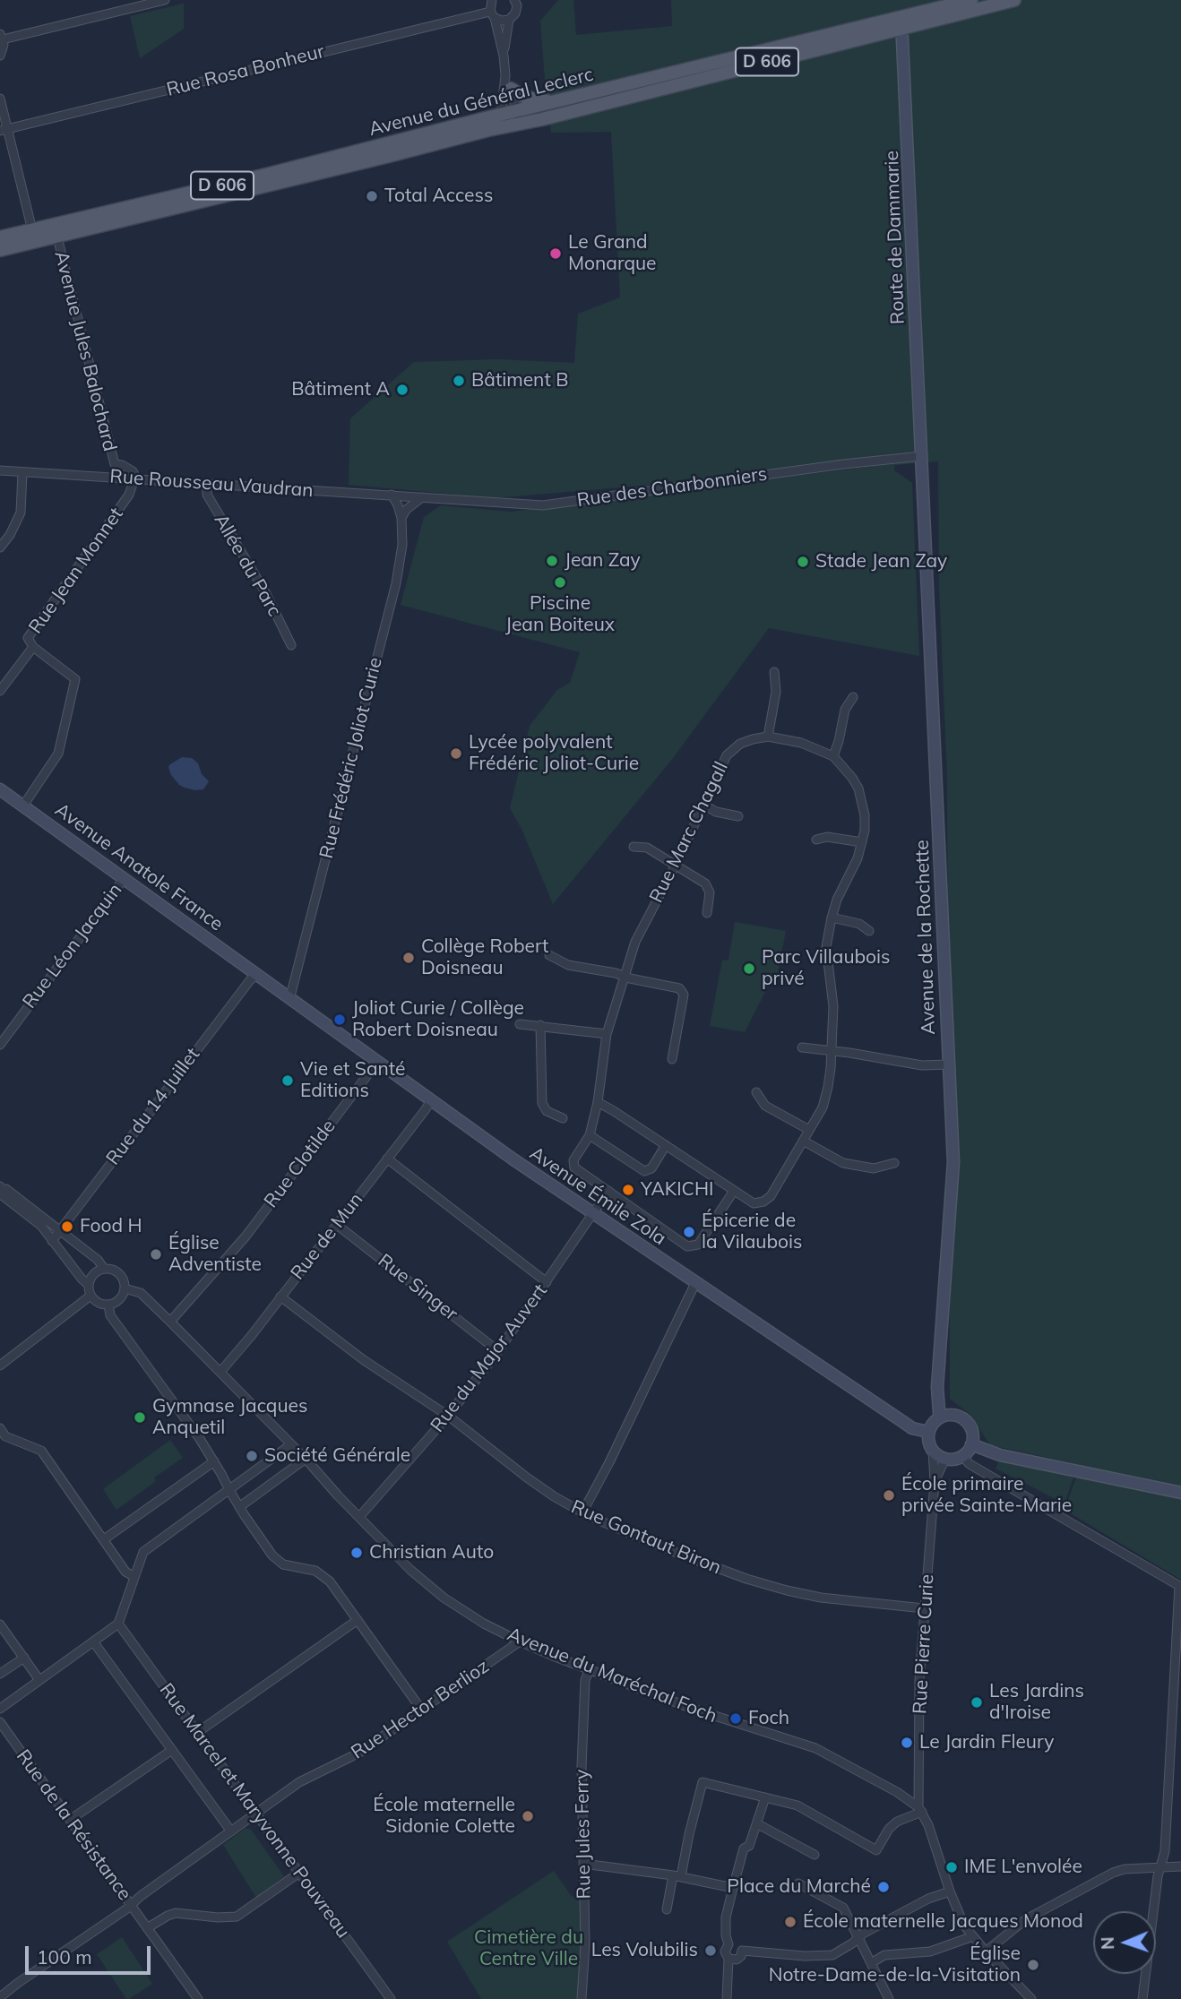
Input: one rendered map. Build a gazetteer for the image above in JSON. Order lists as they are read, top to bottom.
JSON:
{
  "streets": {
    "main road": [
      "D 606",
      "Avenue du Général Leclerc",
      "Route de Dammarie",
      "Avenue Anatole France",
      "Avenue de la Rochette",
      "Avenue Émile Zola"
    ],
    "street": [
      "Rue Rosa Bonheur",
      "Avenue Jules Balochard",
      "Rue Rousseau Vaudran",
      "Rue des Charbonniers",
      "Allée du Parc",
      "Rue Jean Monnet",
      "Rue Frédéric Joliot Curie",
      "Rue Marc Chagall",
      "Rue Léon Jacquin",
      "Rue du 14 Juillet",
      "Rue Clotilde",
      "Rue de Mun",
      "Rue Singer",
      "Rue du Major Auvert",
      "Rue Gontaut Biron",
      "Rue Pierre Curie",
      "Avenue du Maréchal Foch",
      "Rue Hector Berlioz",
      "Rue Marcel et Maryvonne Pouvreau",
      "Rue de la Résistance",
      "Rue Jules Ferry"
    ]
  },
  "crossings": [
    ["Avenue du Général Leclerc", "Route de Dammarie"],
    ["Avenue du Général Leclerc", "Avenue Jules Balochard"],
    ["Route de Dammarie", "Rue des Charbonniers"],
    ["Route de Dammarie", "Avenue de la Rochette"],
    ["Avenue Jules Balochard", "Rue Rousseau Vaudran"],
    ["Rue Rousseau Vaudran", "Rue des Charbonniers"],
    ["Rue Rousseau Vaudran", "Allée du Parc"],
    ["Rue Rousseau Vaudran", "Rue Jean Monnet"],
    ["Rue Rousseau Vaudran", "Rue Frédéric Joliot Curie"],
    ["Rue des Charbonniers", "Avenue de la Rochette"],
    ["Rue Frédéric Joliot Curie", "Avenue Émile Zola"],
    ["Rue Marc Chagall", "Rue du Major Auvert"],
    ["Avenue Anatole France", "Rue Léon Jacquin"],
    ["Avenue Anatole France", "Rue du 14 Juillet"],
    ["Avenue Anatole France", "Avenue Émile Zola"],
    ["Avenue de la Rochette", "Avenue Émile Zola"],
    ["Avenue de la Rochette", "Rue Pierre Curie"],
    ["Rue du 14 Juillet", "Avenue Émile Zola"],
    ["Rue Clotilde", "Avenue Émile Zola"],
    ["Rue Clotilde", "Avenue du Maréchal Foch"],
    ["Avenue Émile Zola", "Rue de Mun"],
    ["Avenue Émile Zola", "Rue du Major Auvert"],
    ["Avenue Émile Zola", "Rue Pierre Curie"],
    ["Rue de Mun", "Rue Singer"],
    ["Rue de Mun", "Rue Gontaut Biron"],
    ["Rue de Mun", "Avenue du Maréchal Foch"],
    ["Rue Singer", "Rue du Major Auvert"],
    ["Rue du Major Auvert", "Rue Gontaut Biron"],
    ["Rue du Major Auvert", "Avenue du Maréchal Foch"],
    ["Rue Gontaut Biron", "Rue Pierre Curie"],
    ["Rue Pierre Curie", "Avenue du Maréchal Foch"],
    ["Avenue du Maréchal Foch", "Rue Hector Berlioz"],
    ["Avenue du Maréchal Foch", "Rue Jules Ferry"],
    ["Rue Hector Berlioz", "Rue Marcel et Maryvonne Pouvreau"],
    ["Rue Hector Berlioz", "Rue de la Résistance"]
  ],
  "parks": ["Cimetière du Centre Ville"],
  "places": [
    "Total Access",
    "Le Grand Monarque",
    "Bâtiment B",
    "Bâtiment A",
    "Jean Zay",
    "Stade Jean Zay",
    "Piscine Jean Boiteux",
    "Lycée polyvalent Frédéric Joliot-Curie",
    "Collège Robert Doisneau",
    "Parc Villaubois privé",
    "Joliot Curie / Collège Robert Doisneau",
    "Vie et Santé Editions",
    "YAKICHI",
    "Food H",
    "Épicerie de la Vilaubois",
    "Église Adventiste",
    "Gymnase Jacques Anquetil",
    "Société Générale",
    "École primaire privée Sainte-Marie",
    "Christian Auto",
    "Les Jardins d'Iroise",
    "Foch",
    "Le Jardin Fleury",
    "École maternelle Sidonie Colette",
    "IME L'envolée",
    "Place du Marché",
    "École maternelle Jacques Monod",
    "Les Volubilis",
    "Église Notre-Dame-de-la-Visitation"
  ],
  "scale_bar": "100 m",
  "north": "left"
}
